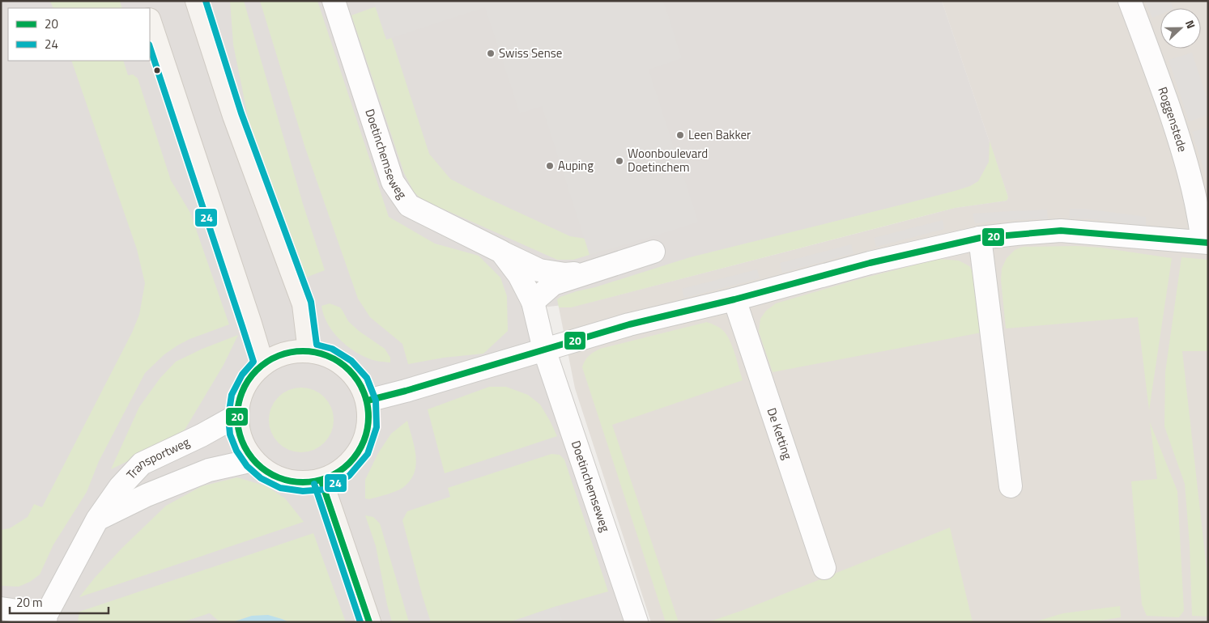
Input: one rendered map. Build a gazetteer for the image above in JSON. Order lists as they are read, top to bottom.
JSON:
{
  "streets": {
    "street": [
      "Roggenstede",
      "Doetinchemseweg",
      "De Ketting",
      "Transportweg"
    ]
  },
  "places": [
    "Swiss Sense",
    "Leen Bakker",
    "Woonboulevard Doetinchem",
    "Auping"
  ],
  "lines": ["transit line 24", "transit line 20"],
  "legend": ["20", "24"],
  "scale_bar": "20 m",
  "north": "right"
}
